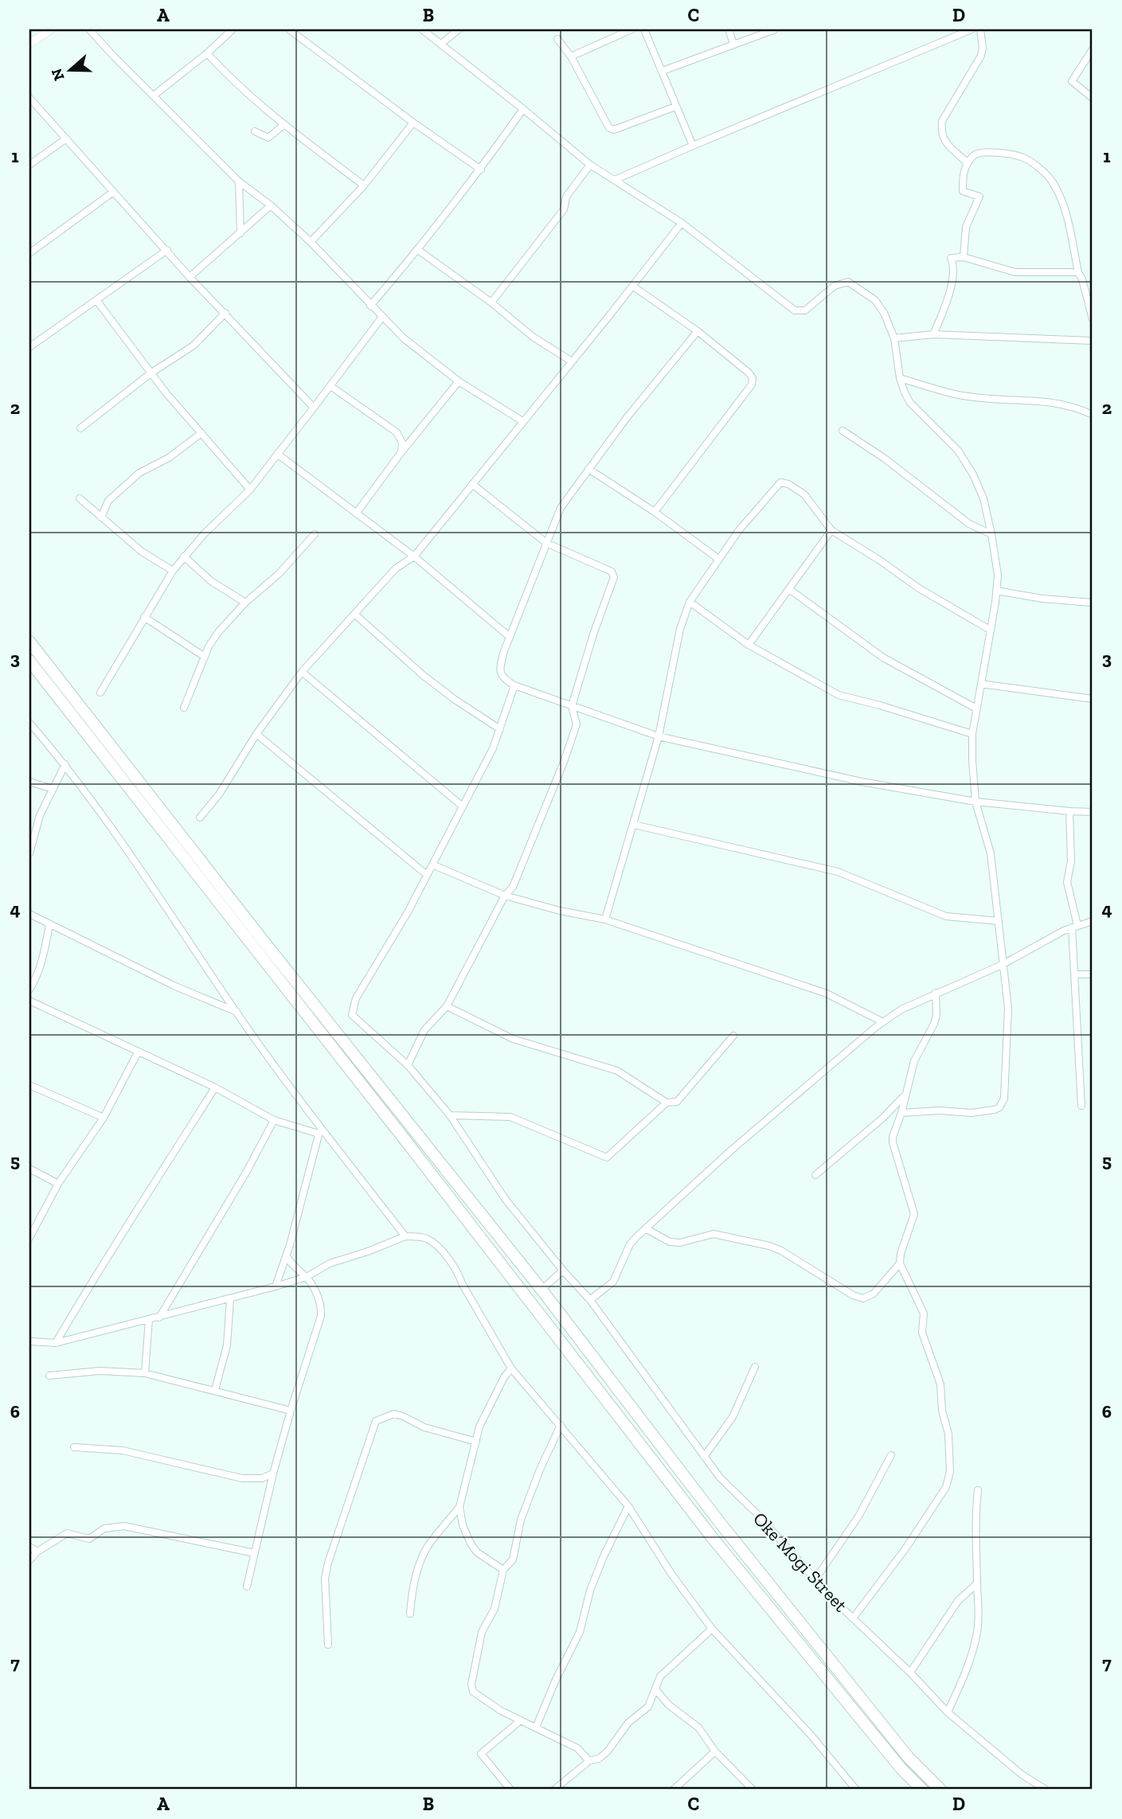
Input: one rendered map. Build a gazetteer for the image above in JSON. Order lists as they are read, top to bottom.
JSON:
{
  "streets": {
    "street": ["Oke Mogi Street"]
  },
  "north": "left",
  "grid": {
    "columns": [
      "A",
      "B",
      "C",
      "D"
    ],
    "rows": [
      "1",
      "2",
      "3",
      "4",
      "5",
      "6",
      "7"
    ]
  }
}
